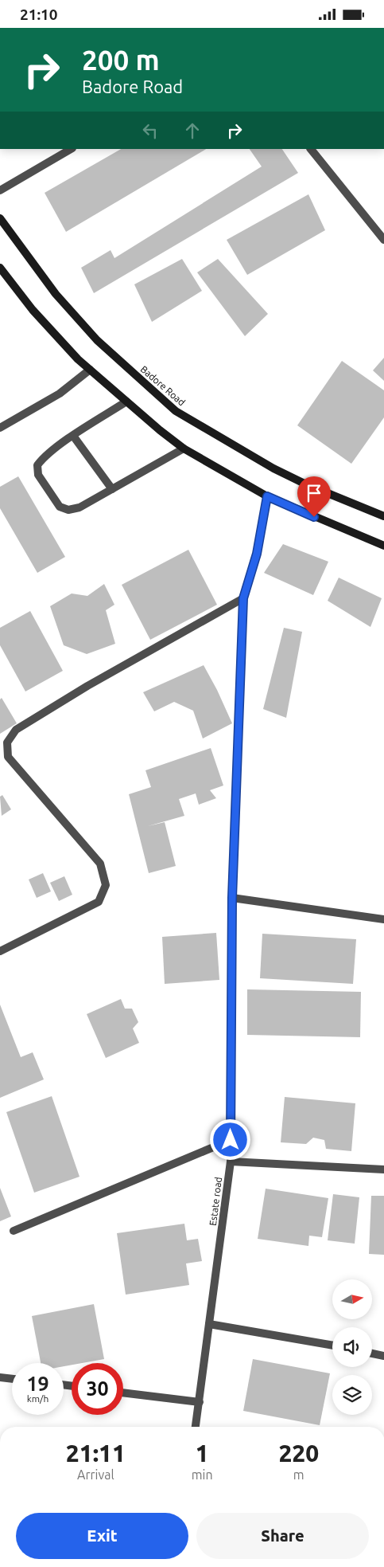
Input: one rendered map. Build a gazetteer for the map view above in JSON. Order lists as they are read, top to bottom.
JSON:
{
  "streets": {
    "main road": ["Badore Road"],
    "street": ["Estate road"]
  },
  "north": "right",
  "page": {
    "status": "21:10",
    "turn": ["200 m", "Badore Road"],
    "speed": "19 km/h",
    "limit": "30",
    "eta": [
      "21:11",
      "Arrival",
      "1",
      "min",
      "220",
      "m"
    ],
    "buttons": ["Exit", "Share"]
  }
}
